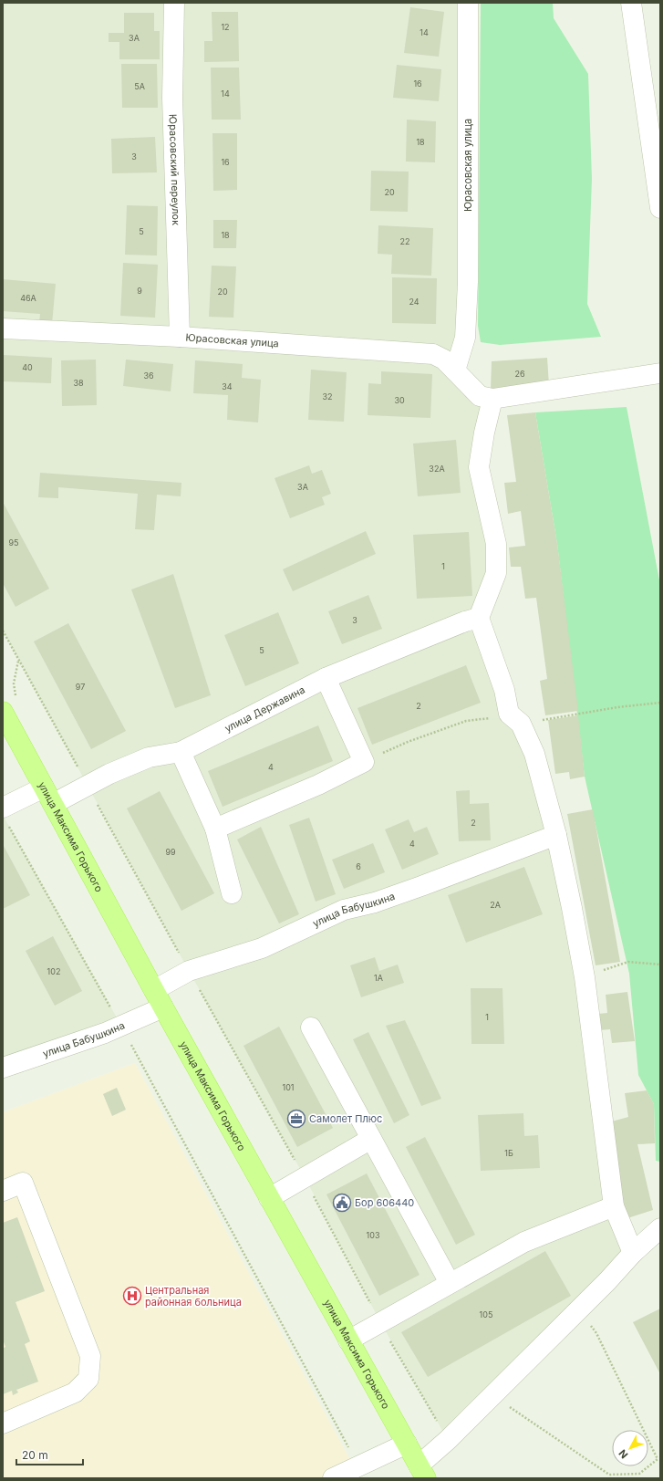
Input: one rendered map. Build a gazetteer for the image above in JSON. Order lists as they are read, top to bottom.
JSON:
{
  "streets": {
    "main road": ["улица Максима Горького"],
    "street": [
      "Юрасовская улица",
      "Юрасовский переулок",
      "улица Державина",
      "улица Бабушкина"
    ]
  },
  "crossings": [
    ["Юрасовская улица", "Юрасовский переулок"],
    ["улица Державина", "улица Максима Горького"],
    ["улица Максима Горького", "улица Бабушкина"]
  ],
  "places": {
    "office": ["Самолет Плюс"],
    "public building": ["Бор 606440"],
    "hospital": ["Центральная районная больница"]
  },
  "house_numbers": [
    "12",
    "14",
    "3А",
    "16",
    "5А",
    "14",
    "18",
    "3",
    "16",
    "20",
    "5",
    "18",
    "22",
    "9",
    "20",
    "46А",
    "24",
    "40",
    "26",
    "36",
    "38",
    "34",
    "32",
    "30",
    "32А",
    "3А",
    "95",
    "1",
    "3",
    "5",
    "97",
    "2",
    "4",
    "2",
    "4",
    "99",
    "6",
    "2А",
    "102",
    "1А",
    "1",
    "101",
    "1Б",
    "103",
    "105"
  ],
  "scale_bar": "20 m",
  "north": "bottom left"
}
